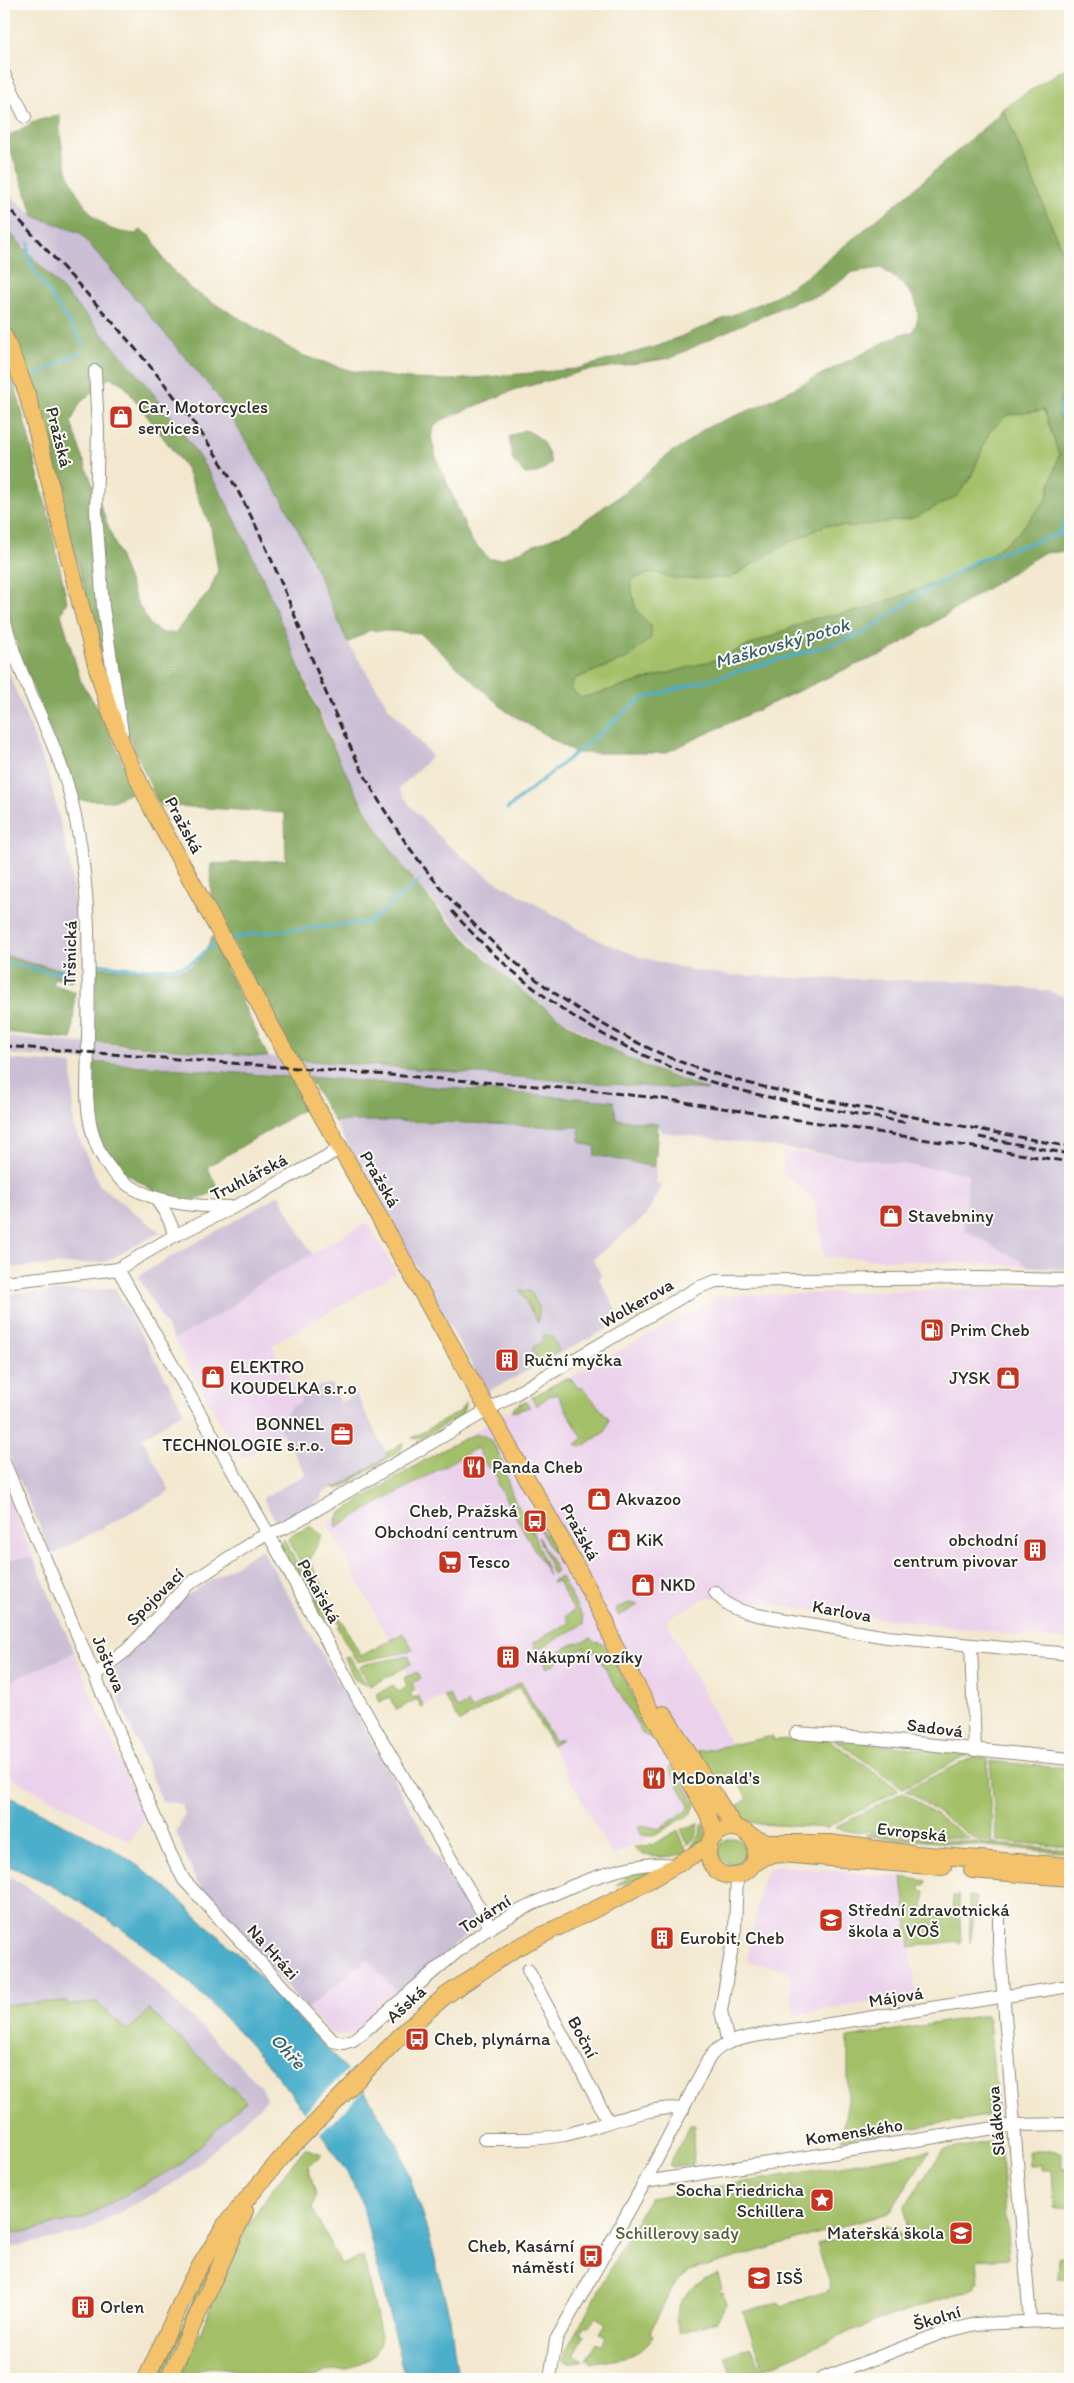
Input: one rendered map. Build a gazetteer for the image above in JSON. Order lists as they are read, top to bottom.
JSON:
{
  "streets": {
    "main road": ["Pražská", "Evropská", "Ašská"],
    "street": [
      "Tršnická",
      "Truhlářská",
      "Wolkerova",
      "Pekařská",
      "Spojovací",
      "Karlova",
      "Joštova",
      "Sadová",
      "Tovární",
      "Na Hrázi",
      "Májová",
      "Boční",
      "Sládkova",
      "Komenského",
      "Školní"
    ]
  },
  "crossings": [
    ["Pražská", "Truhlářská"],
    ["Pražská", "Wolkerova"],
    ["Pražská", "Evropská"],
    ["Pražská", "Ašská"],
    ["Tršnická", "Truhlářská"],
    ["Truhlářská", "Pekařská"],
    ["Wolkerova", "Pekařská"],
    ["Wolkerova", "Spojovací"],
    ["Pekařská", "Spojovací"],
    ["Pekařská", "Tovární"],
    ["Spojovací", "Joštova"],
    ["Joštova", "Na Hrázi"],
    ["Evropská", "Ašská"],
    ["Tovární", "Na Hrázi"],
    ["Tovární", "Ašská"],
    ["Májová", "Sládkova"],
    ["Sládkova", "Komenského"],
    ["Sládkova", "Školní"]
  ],
  "water": ["Maškovský potok", "Ohře"],
  "parks": ["Schillerovy sady"],
  "places": {
    "shop": [
      "Car, Motorcycles services",
      "Stavebniny",
      "ELEKTRO KOUDELKA s.r.o",
      "JYSK",
      "Akvazoo",
      "KiK",
      "NKD"
    ],
    "fuel station": ["Prim Cheb"],
    "building": [
      "Ruční myčka",
      "obchodní centrum pivovar",
      "Nákupní vozíky",
      "Eurobit, Cheb",
      "Orlen"
    ],
    "office": ["BONNEL TECHNOLOGIE s.r.o."],
    "restaurant": ["Panda Cheb", "McDonald's"],
    "bus stop": ["Cheb, Pražská Obchodní centrum", "Cheb, plynárna", "Cheb, Kasární náměstí"],
    "supermarket": ["Tesco"],
    "school or university": ["Střední zdravotnická škola a VOŠ", "Mateřská škola", "ISŠ"],
    "place": ["Socha Friedricha Schillera"]
  }
}
